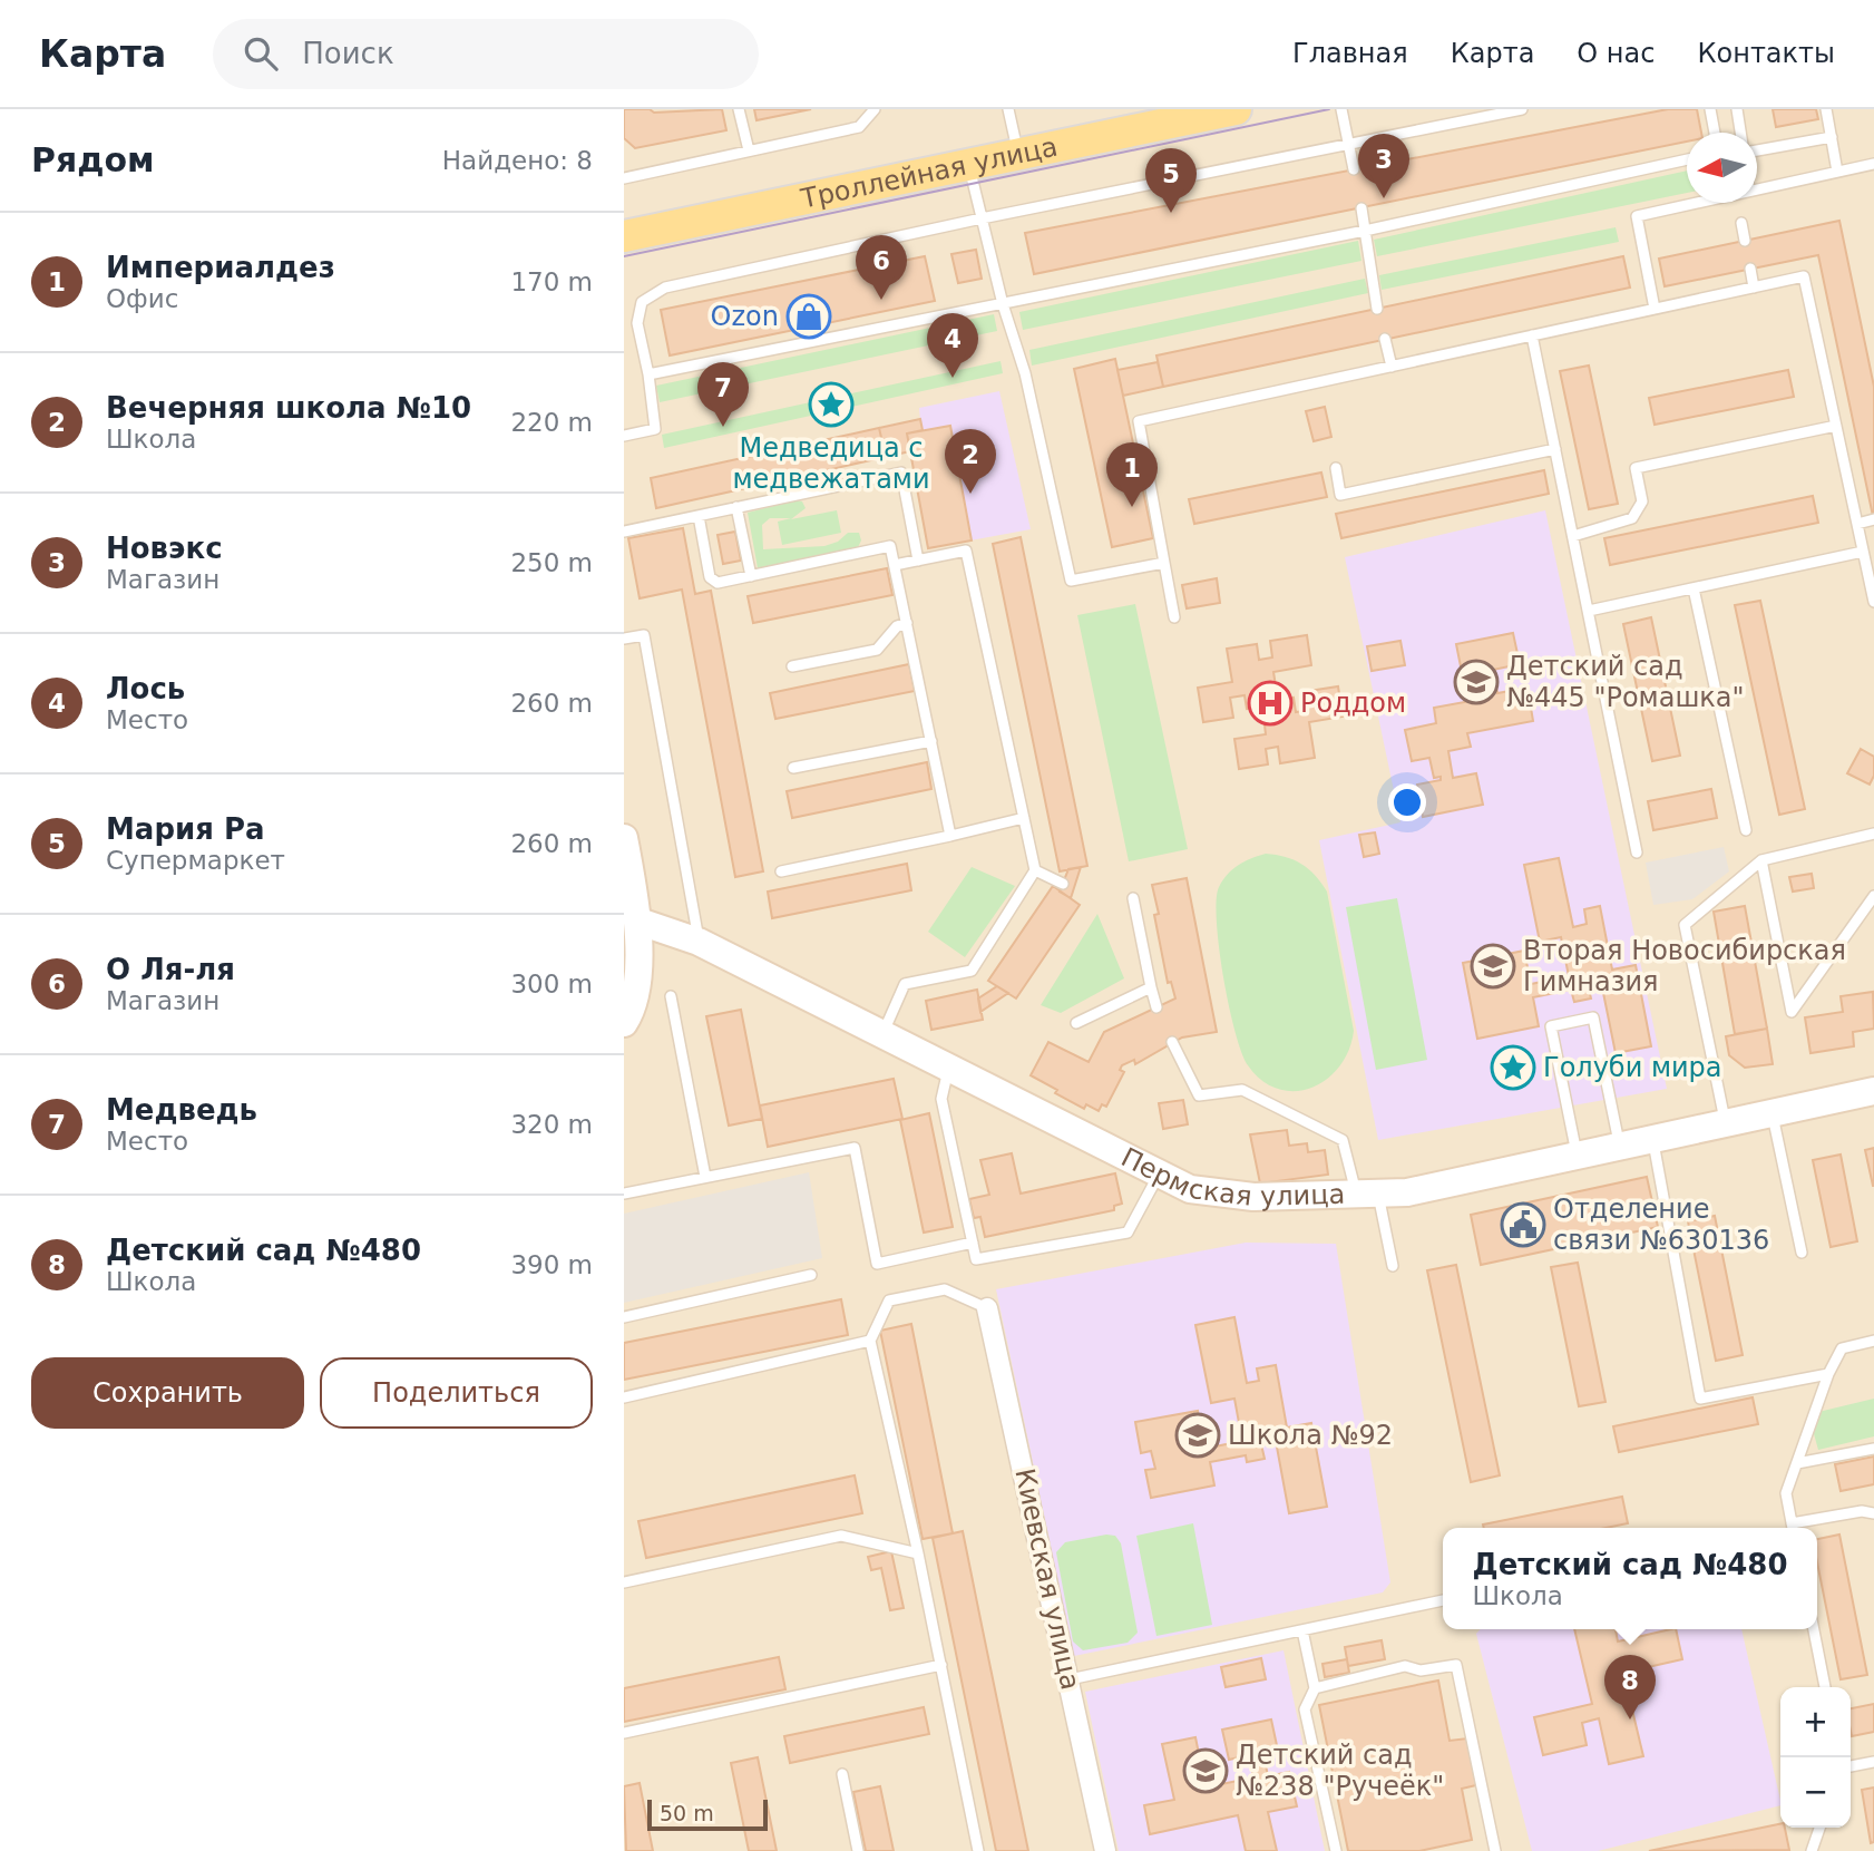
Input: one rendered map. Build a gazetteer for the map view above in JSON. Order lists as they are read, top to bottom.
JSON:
{
  "streets": {
    "main road": ["Троллейная улица"],
    "street": ["Пермская улица", "Киевская улица"]
  },
  "places": {
    "shop": ["Ozon"],
    "place": ["Медведица с медвежатами", "Голуби мира"],
    "school or university": [
      "Детский сад №445 \"Ромашка\"",
      "Вторая Новосибирская Гимназия",
      "Школа №92",
      "Детский сад №238 \"Ручеёк\""
    ],
    "hospital": ["Роддом"],
    "public building": ["Отделение связи №630136"]
  },
  "scale_bar": "50 m",
  "north": "left",
  "page": {
    "header": "Карта",
    "search": "Поиск",
    "nav": [
      "Главная",
      "Карта",
      "О нас",
      "Контакты"
    ],
    "heading": ["Рядом", "Найдено: 8"],
    "pins": [
      "3",
      "5",
      "6",
      "4",
      "7",
      "2",
      "1",
      "8"
    ],
    "list": [
      {
        "mark": "1",
        "name": "Империалдез",
        "note": "Офис",
        "value": "170 m"
      },
      {
        "mark": "2",
        "name": "Вечерняя школа №10",
        "note": "Школа",
        "value": "220 m"
      },
      {
        "mark": "3",
        "name": "Новэкс",
        "note": "Магазин",
        "value": "250 m"
      },
      {
        "mark": "4",
        "name": "Лось",
        "note": "Место",
        "value": "260 m"
      },
      {
        "mark": "5",
        "name": "Мария Ра",
        "note": "Супермаркет",
        "value": "260 m"
      },
      {
        "mark": "6",
        "name": "О Ля-ля",
        "note": "Магазин",
        "value": "300 m"
      },
      {
        "mark": "7",
        "name": "Медведь",
        "note": "Место",
        "value": "320 m"
      },
      {
        "mark": "8",
        "name": "Детский сад №480",
        "note": "Школа",
        "value": "390 m"
      }
    ],
    "buttons": ["Сохранить", "Поделиться"],
    "popup": ["Детский сад №480", "Школа"],
    "map_buttons": ["+", "−"],
    "scale": "50 m"
  }
}
